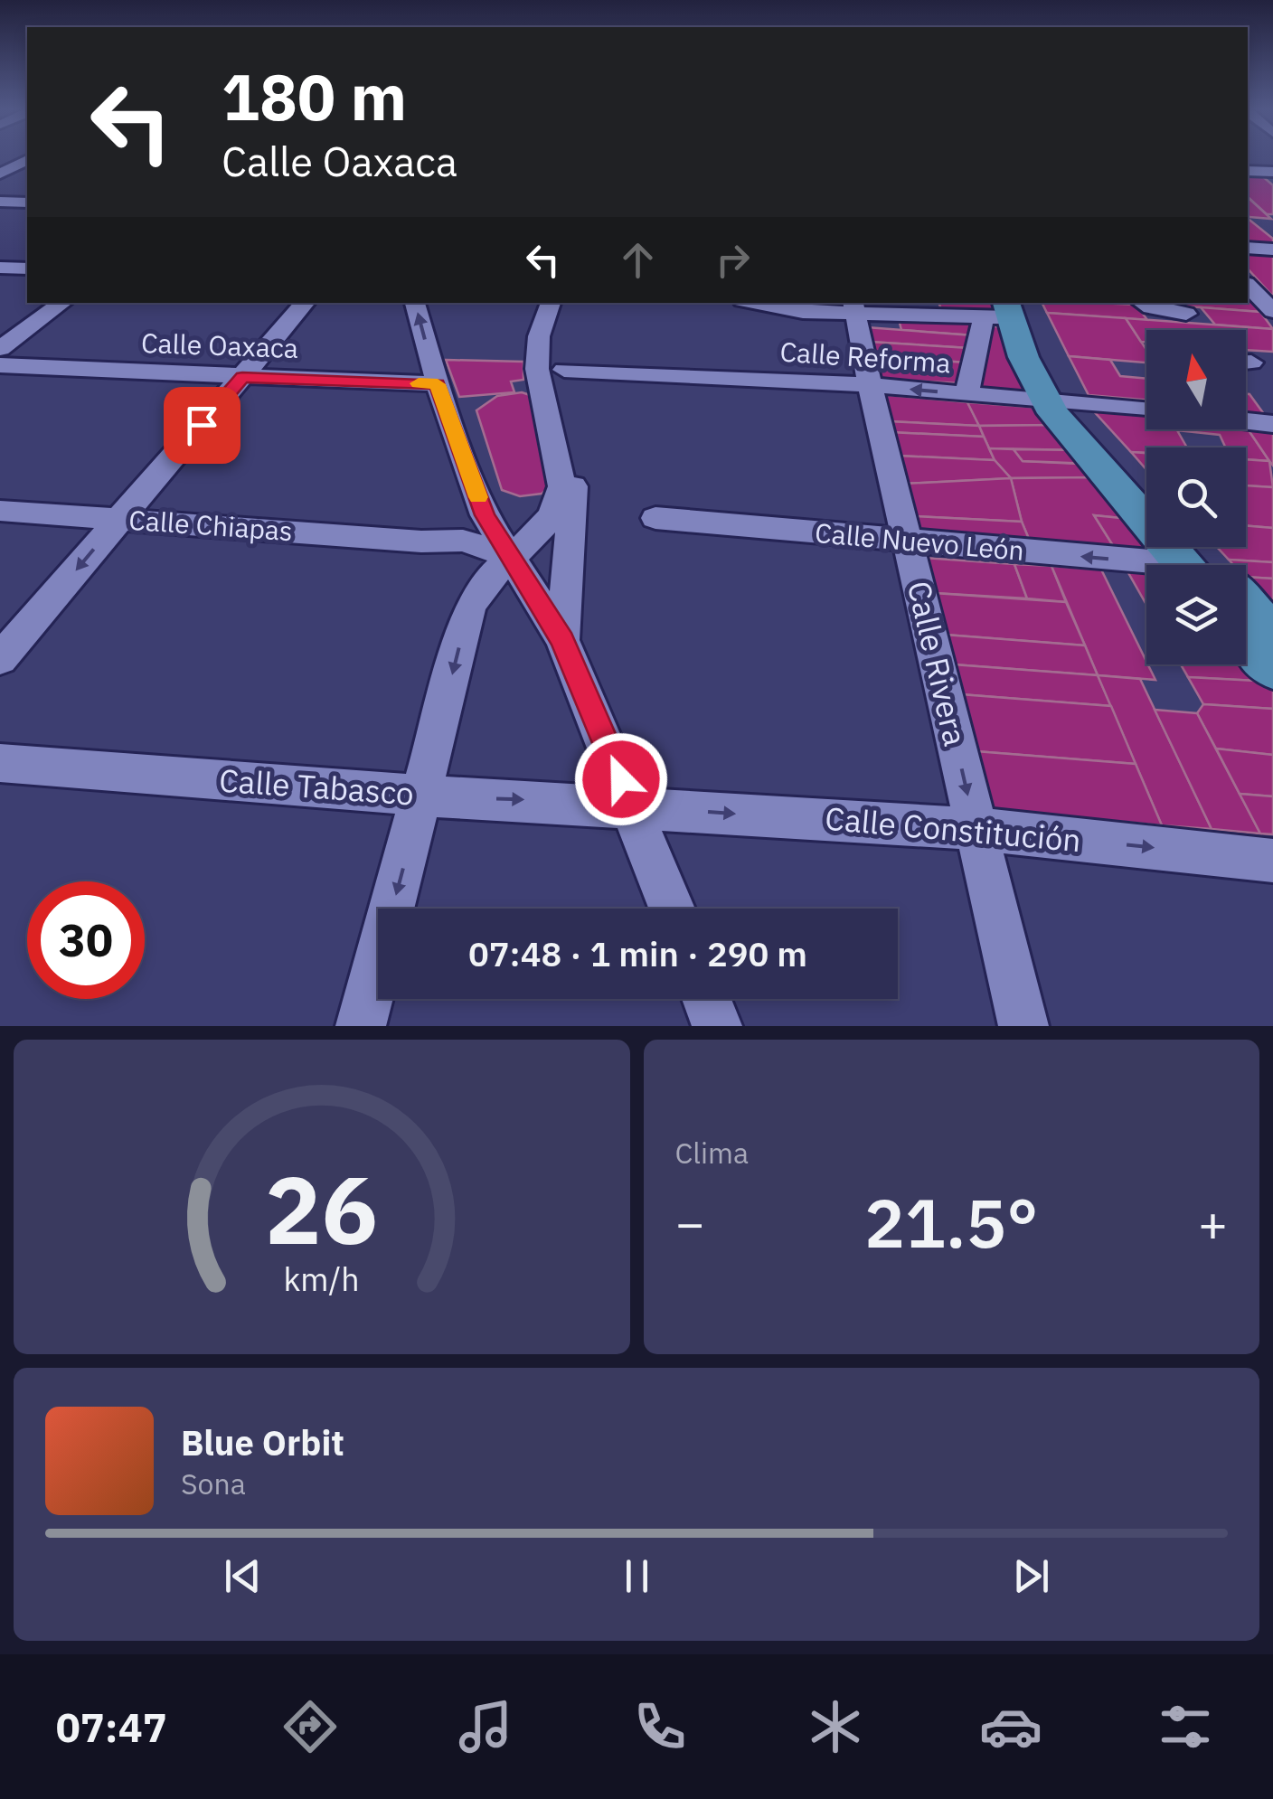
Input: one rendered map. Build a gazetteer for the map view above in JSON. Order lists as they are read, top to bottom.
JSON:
{
  "streets": {
    "street": [
      "Calle Oaxaca",
      "Calle Reforma",
      "Calle Chiapas",
      "Calle Nuevo León",
      "Calle Rivera",
      "Calle Tabasco",
      "Calle Constitución"
    ]
  },
  "crossings": [
    ["Calle Reforma", "Calle Rivera"],
    ["Calle Nuevo León", "Calle Rivera"],
    ["Calle Rivera", "Calle Constitución"],
    ["Calle Tabasco", "Calle Constitución"]
  ],
  "one_way": ["Calle Rivera", "Calle Constitución"],
  "north": "top",
  "page": {
    "turn": ["180 m", "Calle Oaxaca"],
    "limit": "30",
    "trip": "07:48 · 1 min · 290 m",
    "tile": "Clima",
    "heat": ["−", "21.5°", "+"],
    "song": ["Blue Orbit", "Sona"],
    "tabs": "07:47",
    "gauge": ["26", "km/h"]
  }
}
